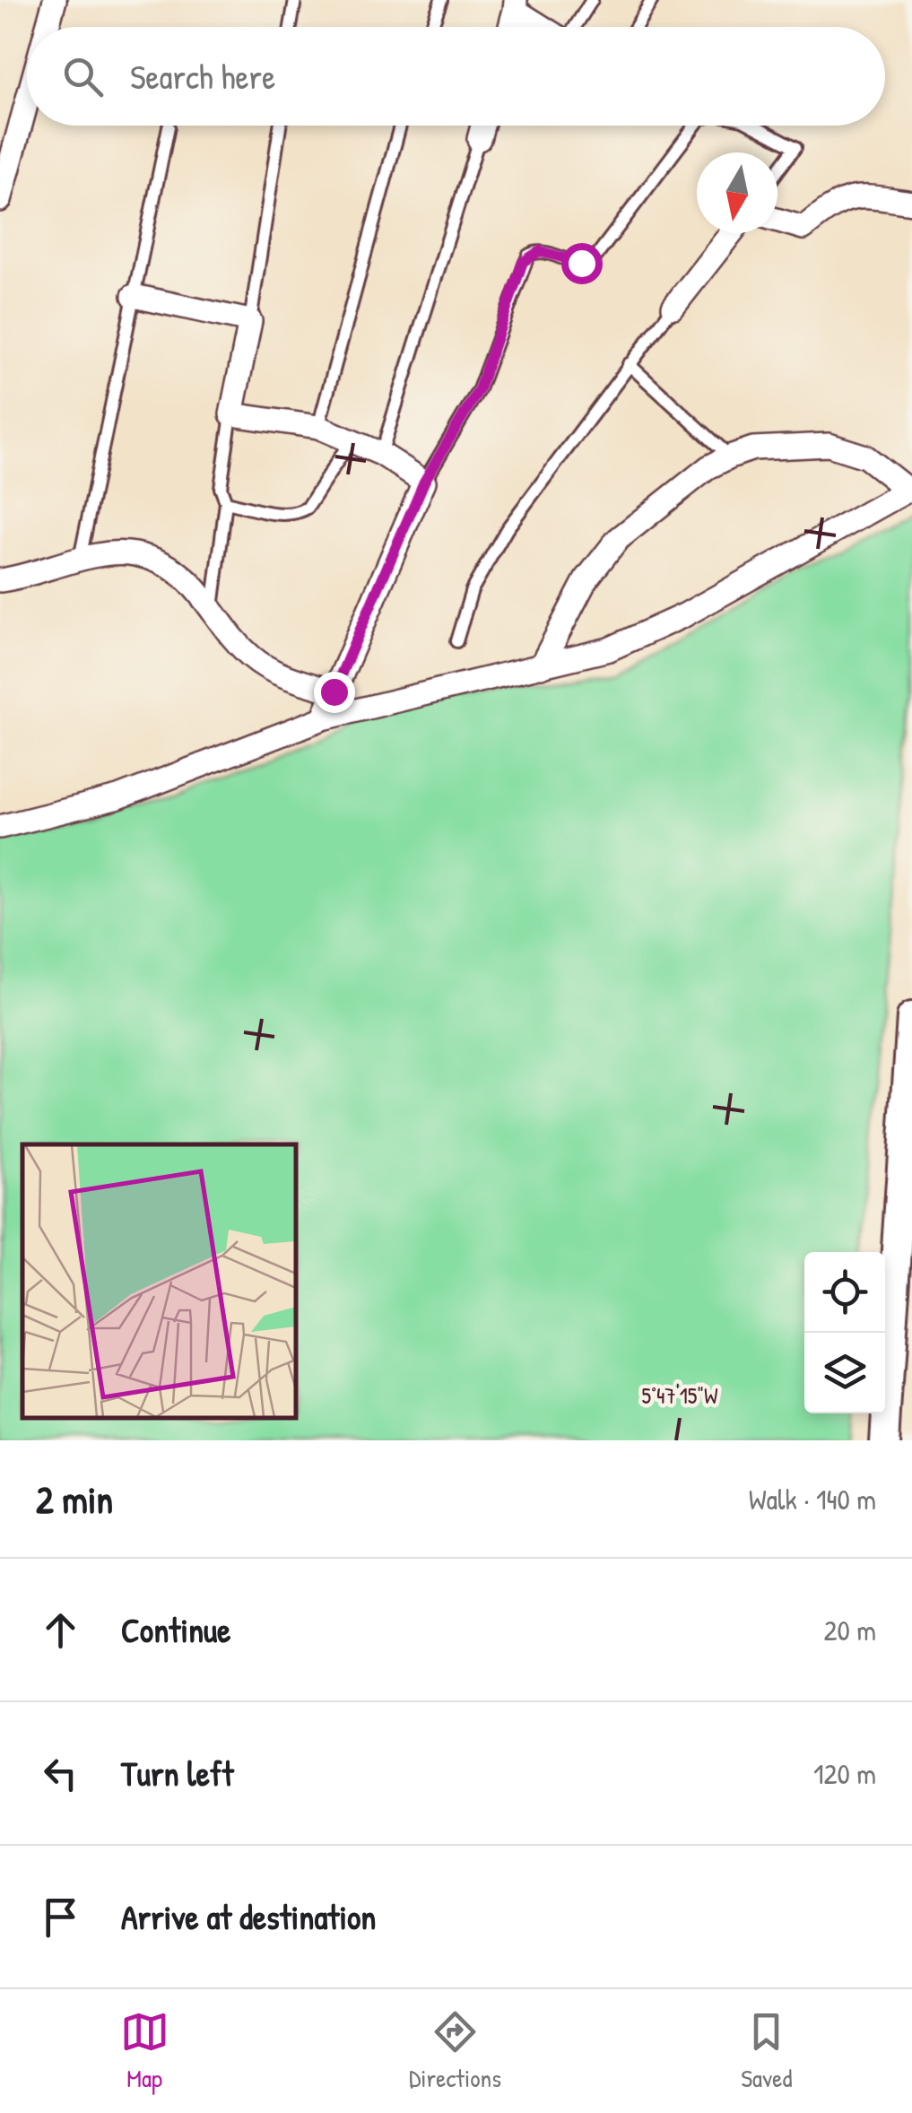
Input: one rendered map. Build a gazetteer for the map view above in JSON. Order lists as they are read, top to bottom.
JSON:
{
  "north": "bottom",
  "page": {
    "search": "Search here",
    "heading": ["2 min", "Walk · 140 m"],
    "list": [
      ["Continue", "20 m"],
      ["Turn left", "120 m"],
      "Arrive at destination"
    ],
    "nav": ["Map", "Directions", "Saved"]
  },
  "coordinates": ["5°47'15\"W"]
}
